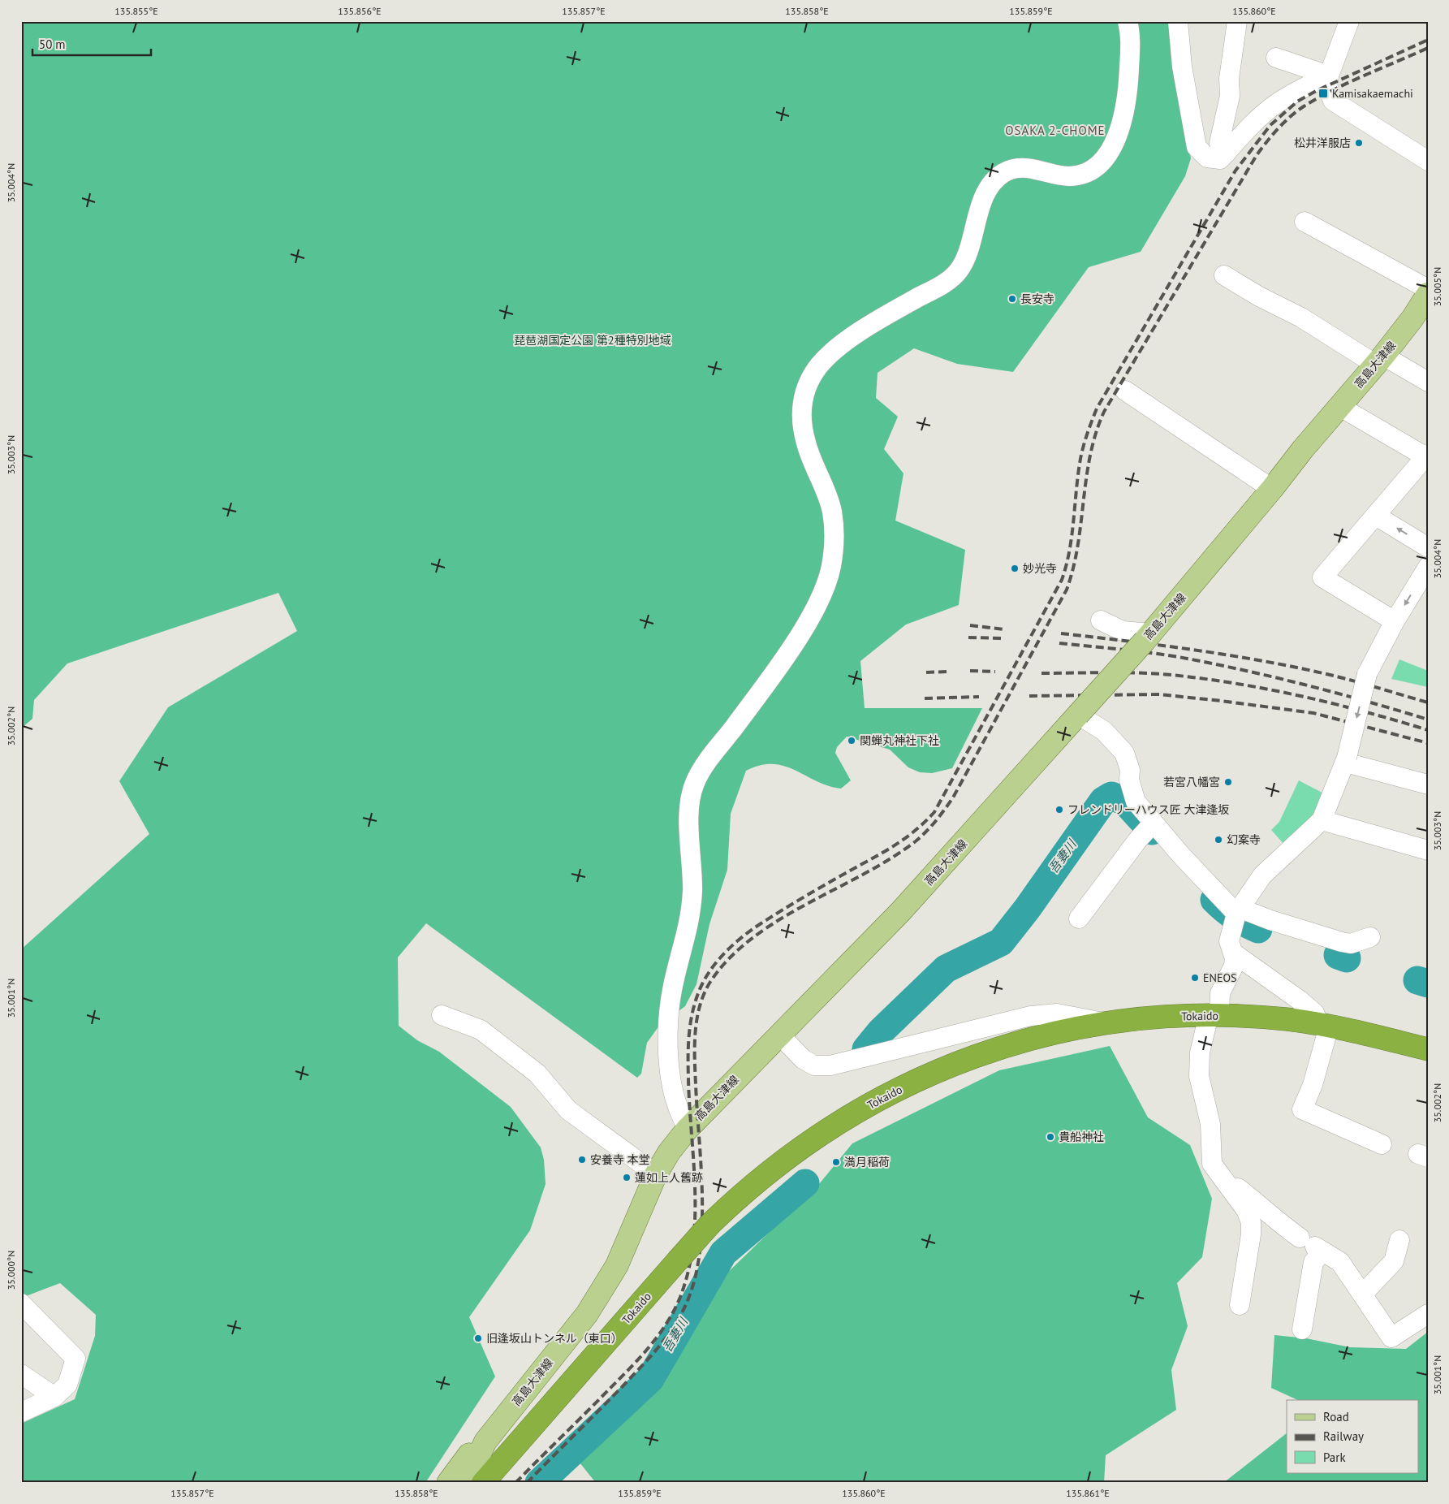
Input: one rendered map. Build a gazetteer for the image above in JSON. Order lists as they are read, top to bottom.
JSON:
{
  "streets": {
    "highway": ["Tokaido"],
    "main road": ["高島大津線"]
  },
  "districts": ["OSAKA 2-CHOME"],
  "water": ["吾妻川"],
  "parks": ["琵琶湖国定公園 第2種特別地域"],
  "places": {
    "transit": ["Kamisakaemachi"],
    "other": [
      "松井洋服店",
      "長安寺",
      "妙光寺",
      "関蝉丸神社下社",
      "若宮八幡宮",
      "フレンドリーハウス匠 大津逢坂",
      "幻案寺",
      "ENEOS",
      "貴船神社",
      "安養寺 本堂",
      "満月稲荷",
      "蓮如上人舊跡",
      "旧逢坂山トンネル（東口）"
    ]
  },
  "legend": ["Road", "Railway", "Park"],
  "scale_bar": "50 m",
  "coordinates": [
    "135.855°E",
    "135.856°E",
    "135.857°E",
    "135.858°E",
    "135.859°E",
    "135.860°E",
    "35.004°N",
    "35.005°N",
    "35.003°N",
    "35.002°N",
    "35.001°N",
    "35.000°N",
    "135.861°E"
  ]
}
